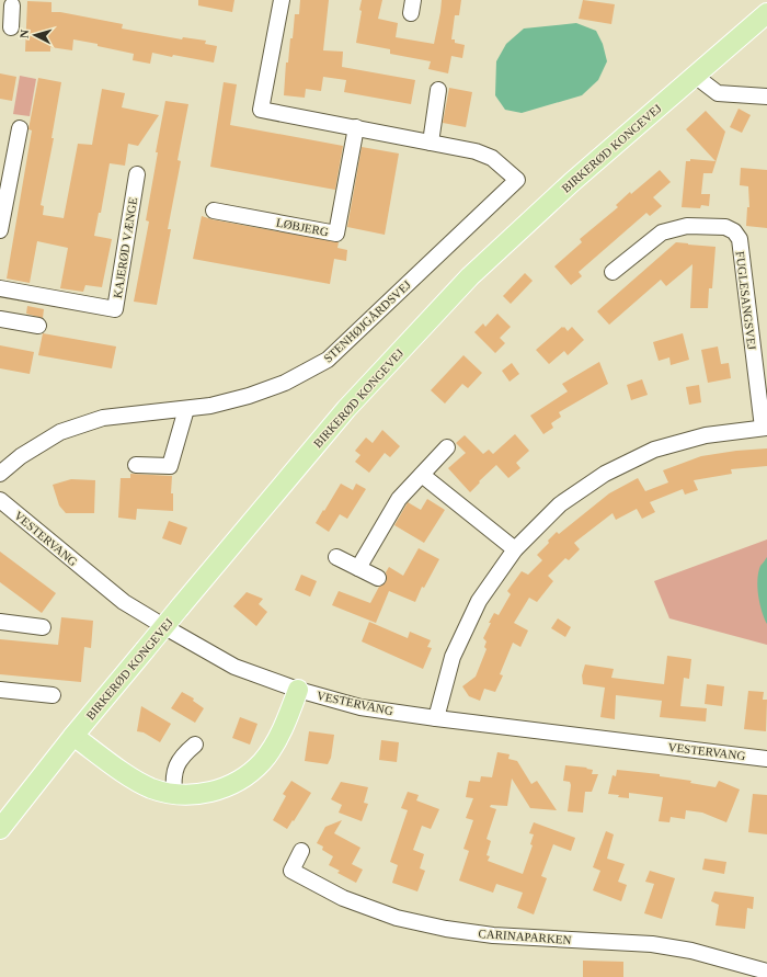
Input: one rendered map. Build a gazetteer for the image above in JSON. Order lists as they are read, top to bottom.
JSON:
{
  "streets": {
    "main road": ["BIRKERØD KONGEVEJ"],
    "street": [
      "LØBJERG",
      "KAJERØD VÆNGE",
      "FUGLESANGSVEJ",
      "STENHØJGÅRDSVEJ",
      "VESTERVANG",
      "CARINAPARKEN"
    ]
  },
  "crossings": [
    ["FUGLESANGSVEJ", "VESTERVANG"]
  ],
  "north": "left"
}
